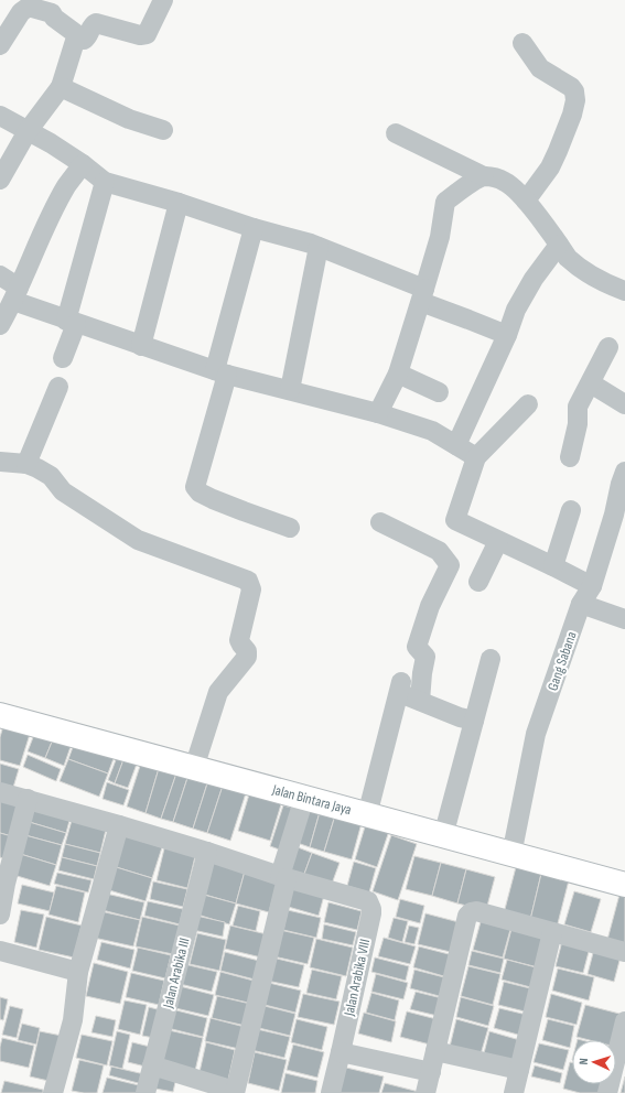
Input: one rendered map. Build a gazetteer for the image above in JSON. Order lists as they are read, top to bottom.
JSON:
{
  "streets": {
    "street": [
      "Gang Sabana",
      "Jalan Bintara Jaya",
      "Jalan Arabika III",
      "Jalan Arabika VIII"
    ]
  },
  "crossings": [
    ["Gang Sabana", "Jalan Bintara Jaya"]
  ],
  "north": "left"
}
